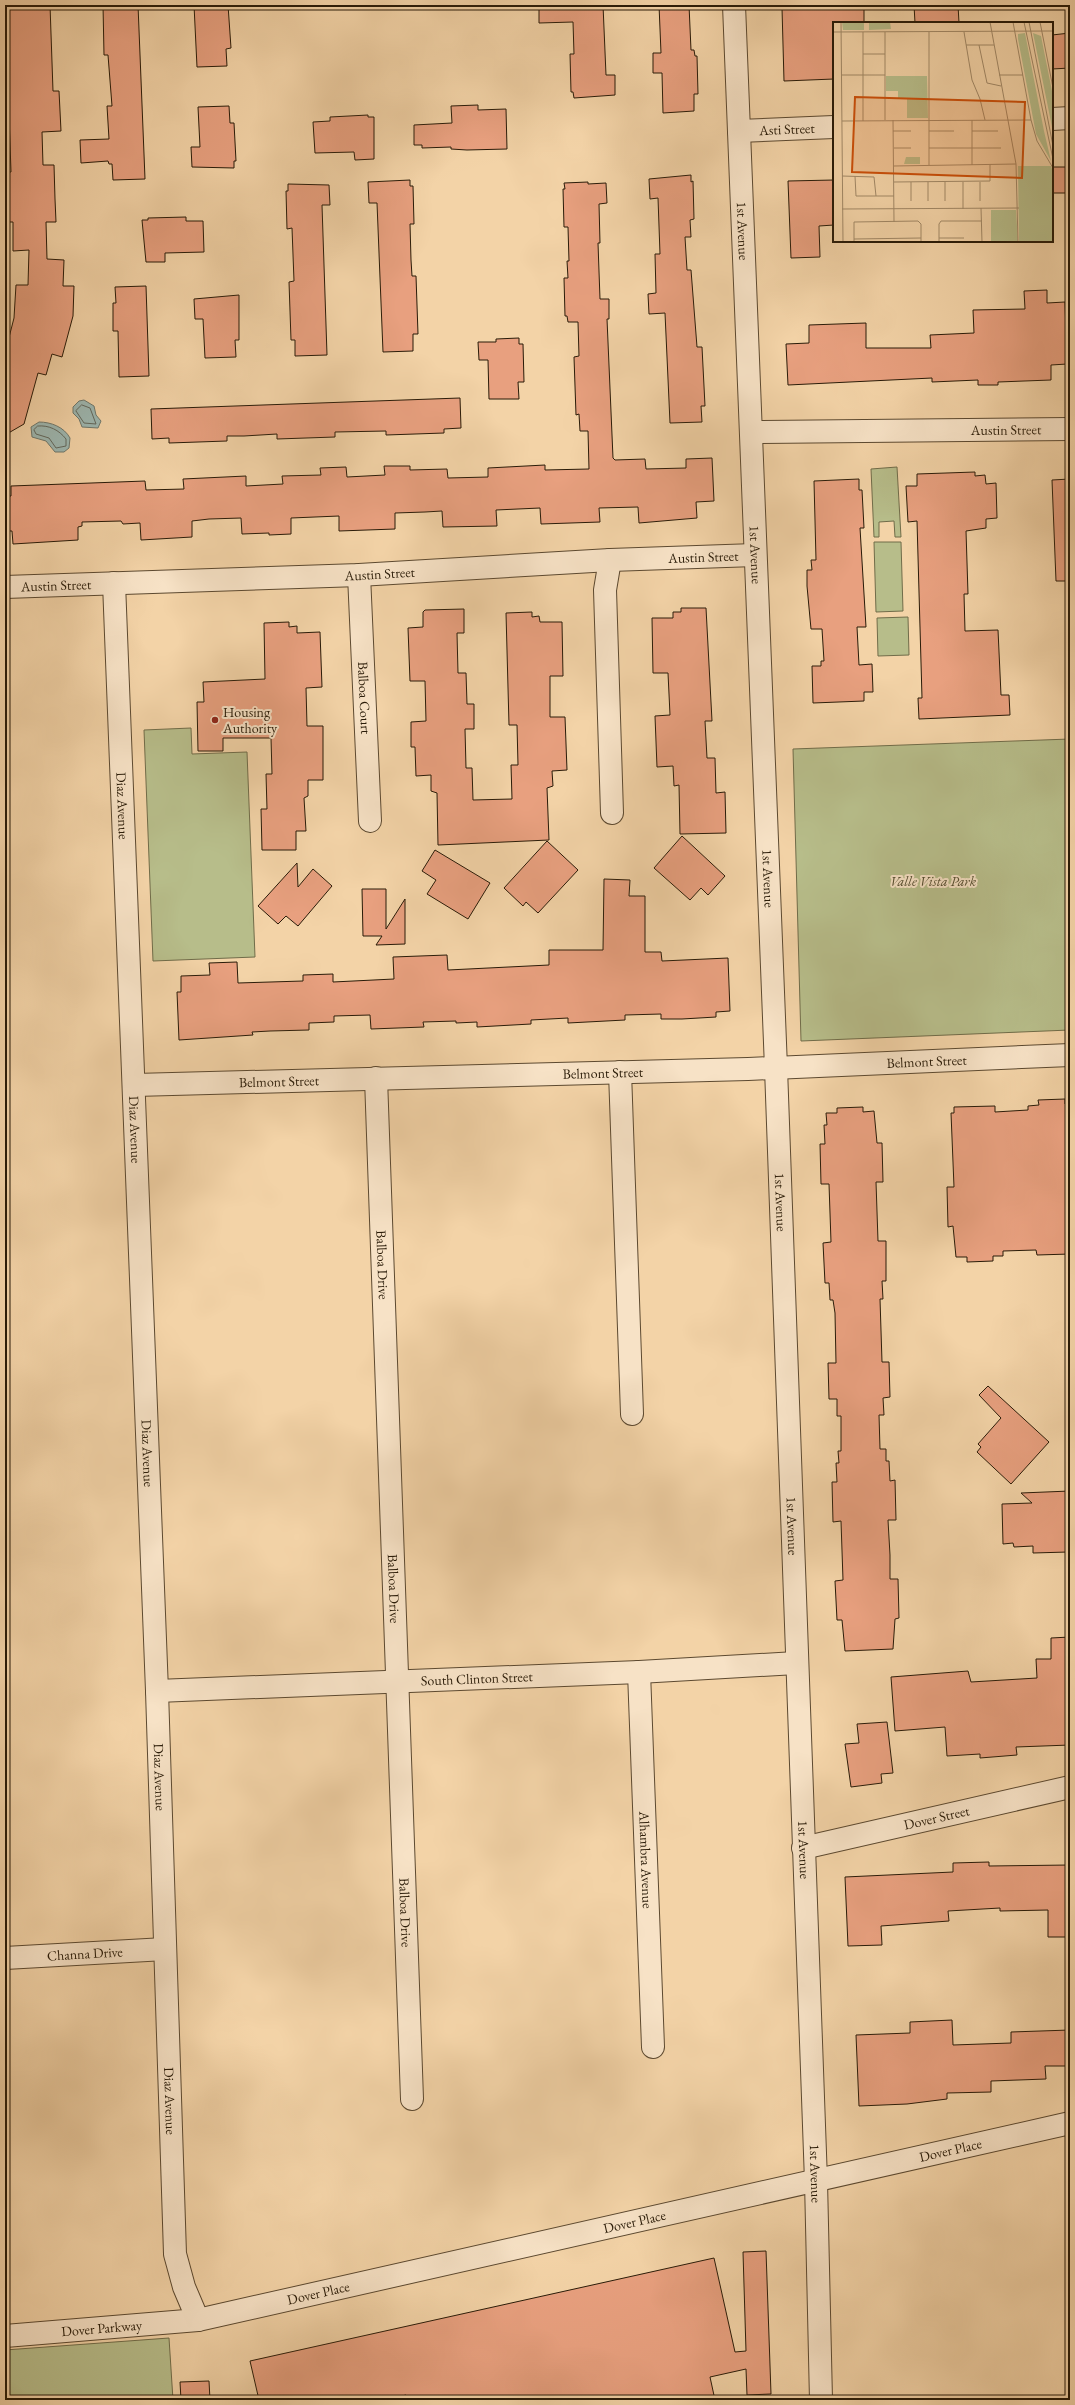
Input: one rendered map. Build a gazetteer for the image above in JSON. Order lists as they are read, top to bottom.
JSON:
{
  "streets": {
    "street": [
      "Asti Street",
      "1st Avenue",
      "Austin Street",
      "Balboa Court",
      "Diaz Avenue",
      "Belmont Street",
      "Balboa Drive",
      "South Clinton Street",
      "Dover Street",
      "Alhambra Avenue",
      "Channa Drive",
      "Dover Place",
      "Dover Parkway"
    ]
  },
  "crossings": [
    ["Asti Street", "1st Avenue"],
    ["1st Avenue", "Austin Street"],
    ["1st Avenue", "Belmont Street"],
    ["1st Avenue", "South Clinton Street"],
    ["1st Avenue", "Dover Street"],
    ["1st Avenue", "Dover Place"],
    ["Austin Street", "Balboa Court"],
    ["Austin Street", "Diaz Avenue"],
    ["Diaz Avenue", "Belmont Street"],
    ["Diaz Avenue", "South Clinton Street"],
    ["Diaz Avenue", "Channa Drive"],
    ["Diaz Avenue", "Dover Place"],
    ["Diaz Avenue", "Dover Parkway"],
    ["Belmont Street", "Balboa Drive"],
    ["Balboa Drive", "South Clinton Street"],
    ["South Clinton Street", "Alhambra Avenue"],
    ["Dover Place", "Dover Parkway"]
  ],
  "parks": ["Valle Vista Park"],
  "places": ["Housing Authority"]
}
